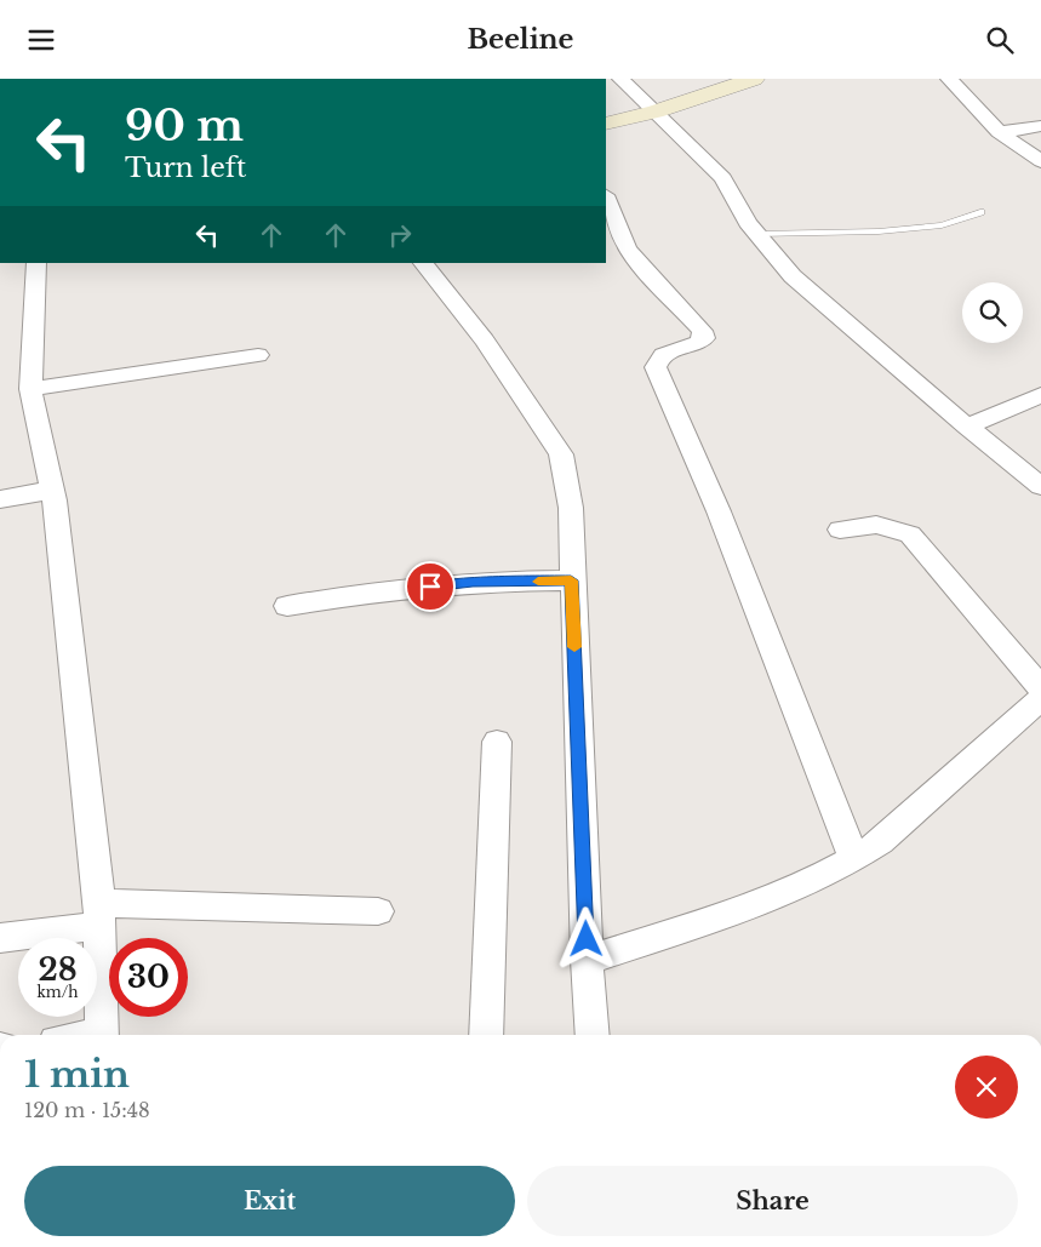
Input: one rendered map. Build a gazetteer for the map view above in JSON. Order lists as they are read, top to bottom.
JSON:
{
  "page": {
    "header": "Beeline",
    "turn": ["90 m", "Turn left"],
    "speed": "28 km/h",
    "limit": "30",
    "heading": ["1 min", "120 m · 15:48"],
    "buttons": ["Exit", "Share"]
  }
}
